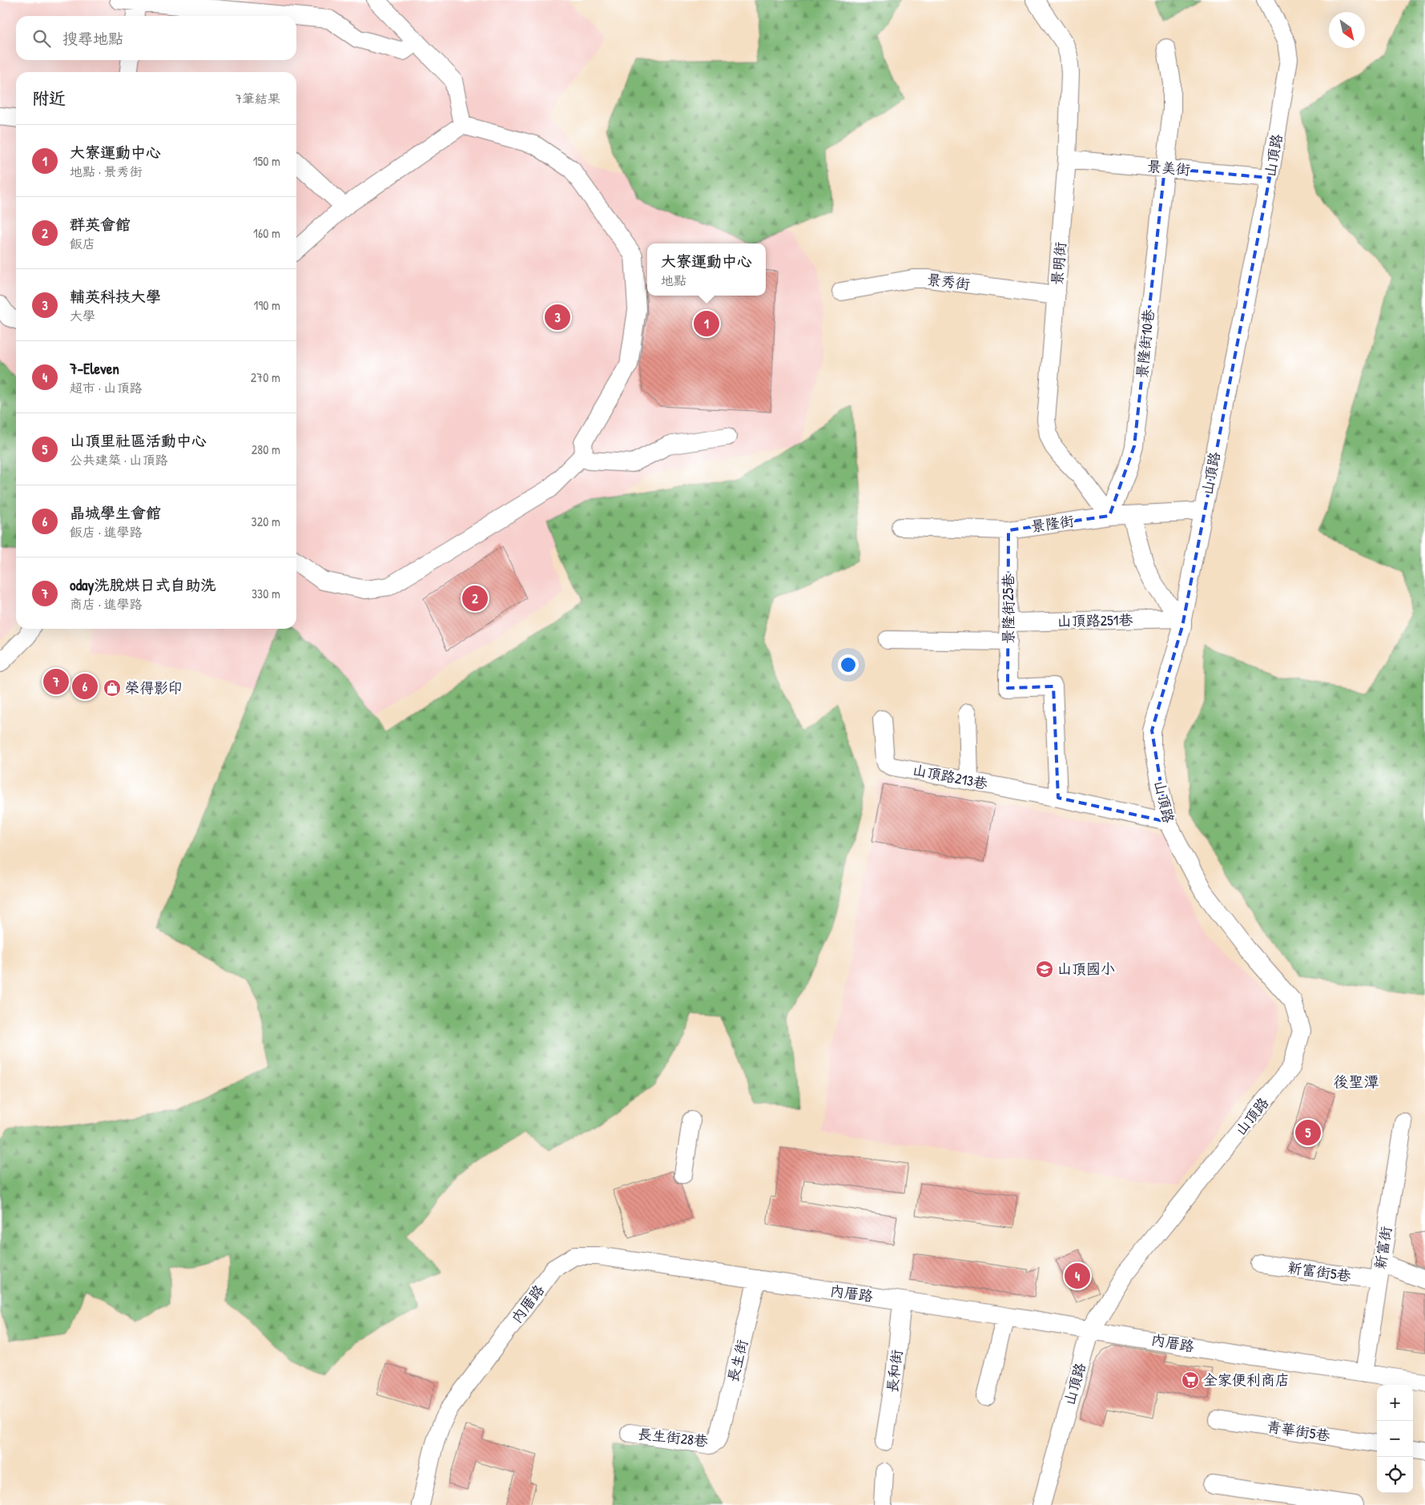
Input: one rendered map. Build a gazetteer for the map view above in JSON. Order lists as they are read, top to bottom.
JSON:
{
  "streets": {
    "street": [
      "山頂路",
      "景美街",
      "景明街",
      "景秀街",
      "景隆街10巷",
      "景隆街",
      "景隆街25巷",
      "山頂路251巷",
      "山頂路213巷",
      "新富街",
      "新富街5巷",
      "內厝路",
      "長生街",
      "長和街",
      "青華街5巷",
      "長生街28巷"
    ]
  },
  "crossings": [
    ["山頂路", "景美街"],
    ["山頂路", "景隆街"],
    ["山頂路", "山頂路251巷"],
    ["山頂路", "山頂路213巷"],
    ["山頂路", "內厝路"],
    ["景美街", "景明街"],
    ["景美街", "景隆街10巷"],
    ["景明街", "景秀街"],
    ["景明街", "景隆街10巷"],
    ["景明街", "景隆街"],
    ["景隆街10巷", "景隆街"],
    ["景隆街", "景隆街25巷"],
    ["景隆街25巷", "山頂路251巷"],
    ["景隆街25巷", "山頂路213巷"],
    ["新富街", "新富街5巷"],
    ["新富街", "內厝路"],
    ["內厝路", "長生街"],
    ["內厝路", "長和街"],
    ["長生街", "長生街28巷"]
  ],
  "districts": ["後聖潭"],
  "places": {
    "shop": ["榮得影印"],
    "school or university": ["山頂國小"],
    "supermarket": ["全家便利商店"]
  },
  "north": "bottom right",
  "page": {
    "search": "搜尋地點",
    "heading": ["附近", "7筆結果"],
    "list": [
      {
        "mark": "1",
        "name": "大寮運動中心",
        "note": "地點 · 景秀街",
        "value": "150 m"
      },
      {
        "mark": "2",
        "name": "群英會館",
        "note": "飯店",
        "value": "160 m"
      },
      {
        "mark": "3",
        "name": "輔英科技大學",
        "note": "大學",
        "value": "190 m"
      },
      {
        "mark": "4",
        "name": "7-Eleven",
        "note": "超市 · 山頂路",
        "value": "270 m"
      },
      {
        "mark": "5",
        "name": "山頂里社區活動中心",
        "note": "公共建築 · 山頂路",
        "value": "280 m"
      },
      {
        "mark": "6",
        "name": "晶城學生會館",
        "note": "飯店 · 進學路",
        "value": "320 m"
      },
      {
        "mark": "7",
        "name": "oday洗脫烘日式自助洗",
        "note": "商店 · 進學路",
        "value": "330 m"
      }
    ],
    "popup": ["大寮運動中心", "地點"],
    "pins": [
      "3",
      "1",
      "2",
      "7",
      "6",
      "5",
      "4"
    ],
    "map_buttons": ["+", "−"]
  }
}
